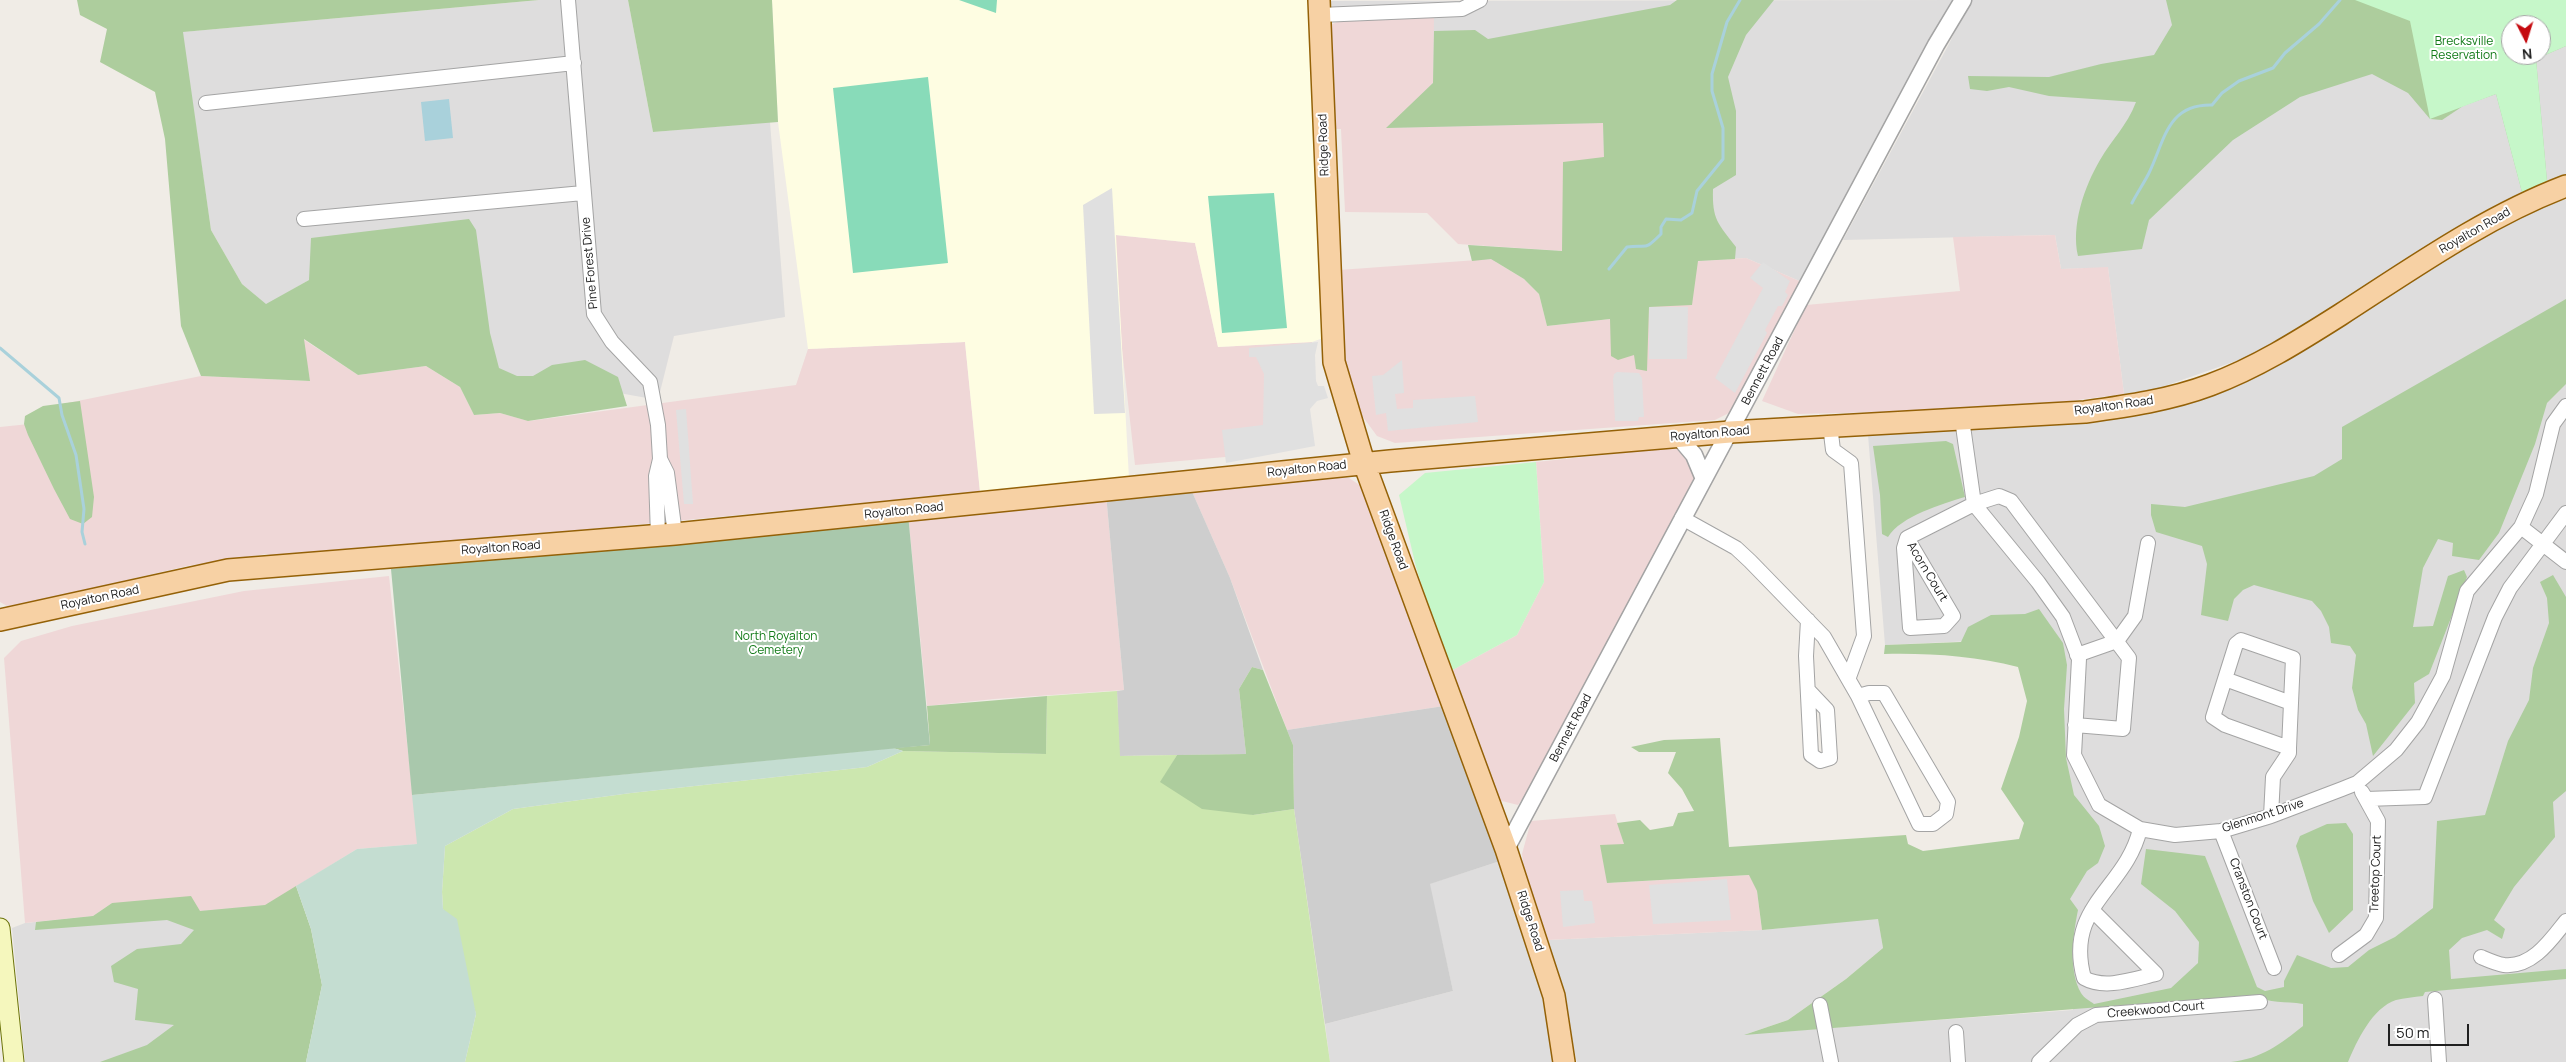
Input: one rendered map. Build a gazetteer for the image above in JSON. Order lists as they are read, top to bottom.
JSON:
{
  "streets": {
    "main road": ["Ridge Road", "Royalton Road"],
    "street": [
      "Pine Forest Drive",
      "Bennett Road",
      "Acorn Court",
      "Glenmont Drive",
      "Treetop Court",
      "Cranston Court",
      "Creekwood Court"
    ]
  },
  "crossings": [
    ["Ridge Road", "Royalton Road"],
    ["Ridge Road", "Bennett Road"],
    ["Royalton Road", "Pine Forest Drive"],
    ["Royalton Road", "Bennett Road"],
    ["Acorn Court", "Glenmont Drive"],
    ["Glenmont Drive", "Treetop Court"],
    ["Glenmont Drive", "Cranston Court"]
  ],
  "parks": ["Brecksville Reservation", "North Royalton Cemetery"],
  "scale_bar": "50 m",
  "north": "bottom"
}
